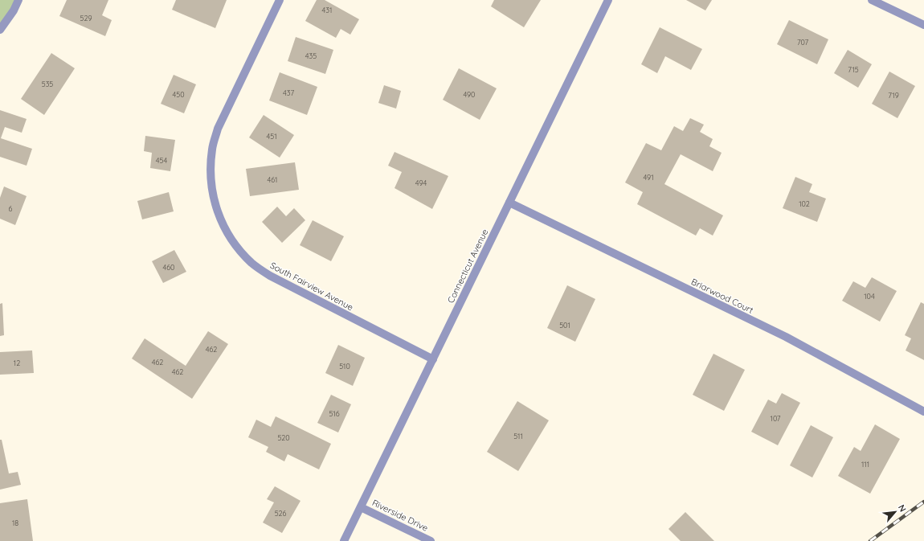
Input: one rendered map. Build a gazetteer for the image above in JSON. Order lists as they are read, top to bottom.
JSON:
{
  "streets": {
    "street": [
      "Connecticut Avenue",
      "South Fairview Avenue",
      "Briarwood Court",
      "Riverside Drive"
    ]
  },
  "crossings": [
    ["Connecticut Avenue", "South Fairview Avenue"],
    ["Connecticut Avenue", "Briarwood Court"],
    ["Connecticut Avenue", "Riverside Drive"]
  ],
  "house_numbers": [
    "431",
    "529",
    "707",
    "435",
    "715",
    "535",
    "437",
    "450",
    "490",
    "719",
    "451",
    "454",
    "491",
    "461",
    "494",
    "102",
    "6",
    "460",
    "104",
    "501",
    "462",
    "462",
    "12",
    "510",
    "462",
    "516",
    "107",
    "511",
    "520",
    "111",
    "526",
    "18"
  ],
  "north": "top right"
}
